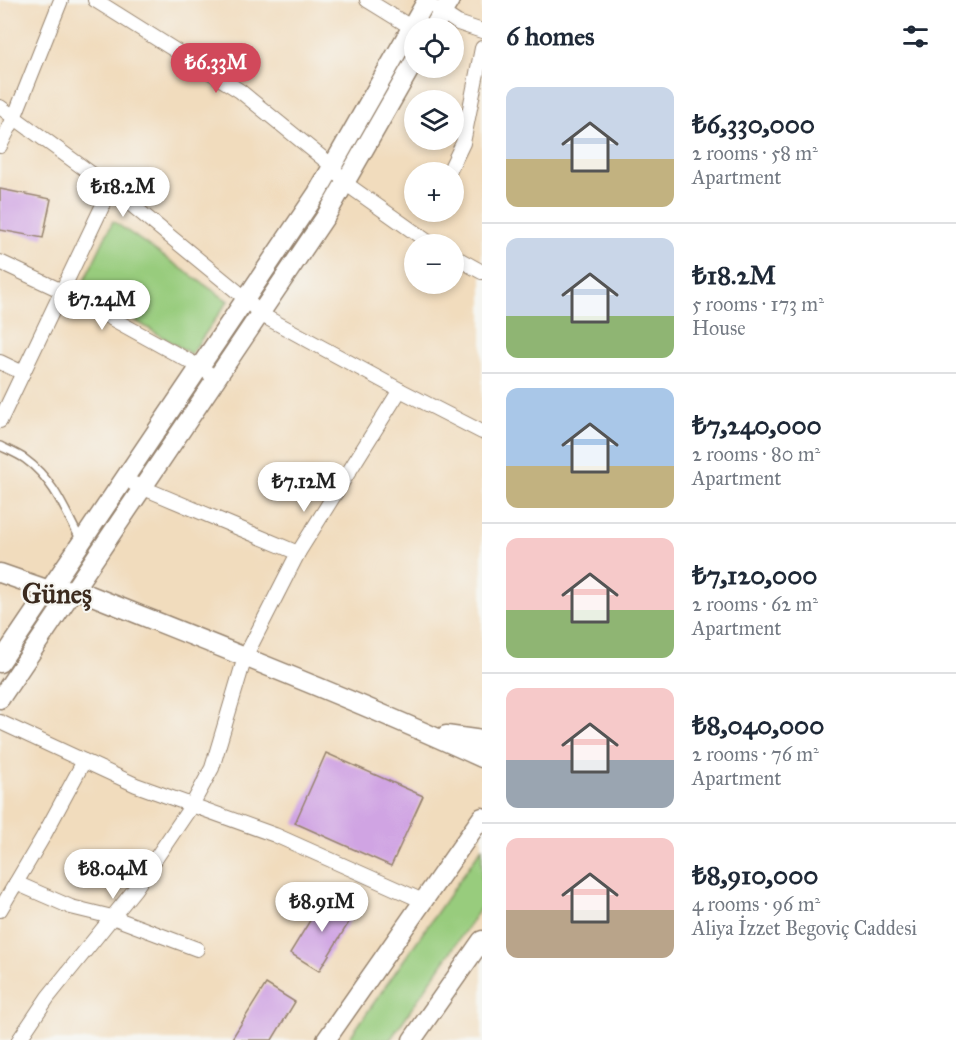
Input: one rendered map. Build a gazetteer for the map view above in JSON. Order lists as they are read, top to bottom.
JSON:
{
  "districts": ["Güneş"],
  "page": {
    "heading": "6 homes",
    "map_buttons": ["+", "−"],
    "price": [
      "₺6.33M",
      "₺18.2M",
      "₺7.24M",
      "₺7.12M",
      "₺8.04M",
      "₺8.91M"
    ],
    "list": [
      {
        "name": "₺6,330,000",
        "note": "2 rooms · 58 m² · Apartment"
      },
      {
        "name": "₺18.2M",
        "note": "5 rooms · 173 m² · House"
      },
      {
        "name": "₺7,240,000",
        "note": "2 rooms · 80 m² · Apartment"
      },
      {
        "name": "₺7,120,000",
        "note": "2 rooms · 62 m² · Apartment"
      },
      {
        "name": "₺8,040,000",
        "note": "2 rooms · 76 m² · Apartment"
      },
      {
        "name": "₺8,910,000",
        "note": "4 rooms · 96 m² · Aliya İzzet Begoviç Caddesi"
      }
    ]
  }
}
